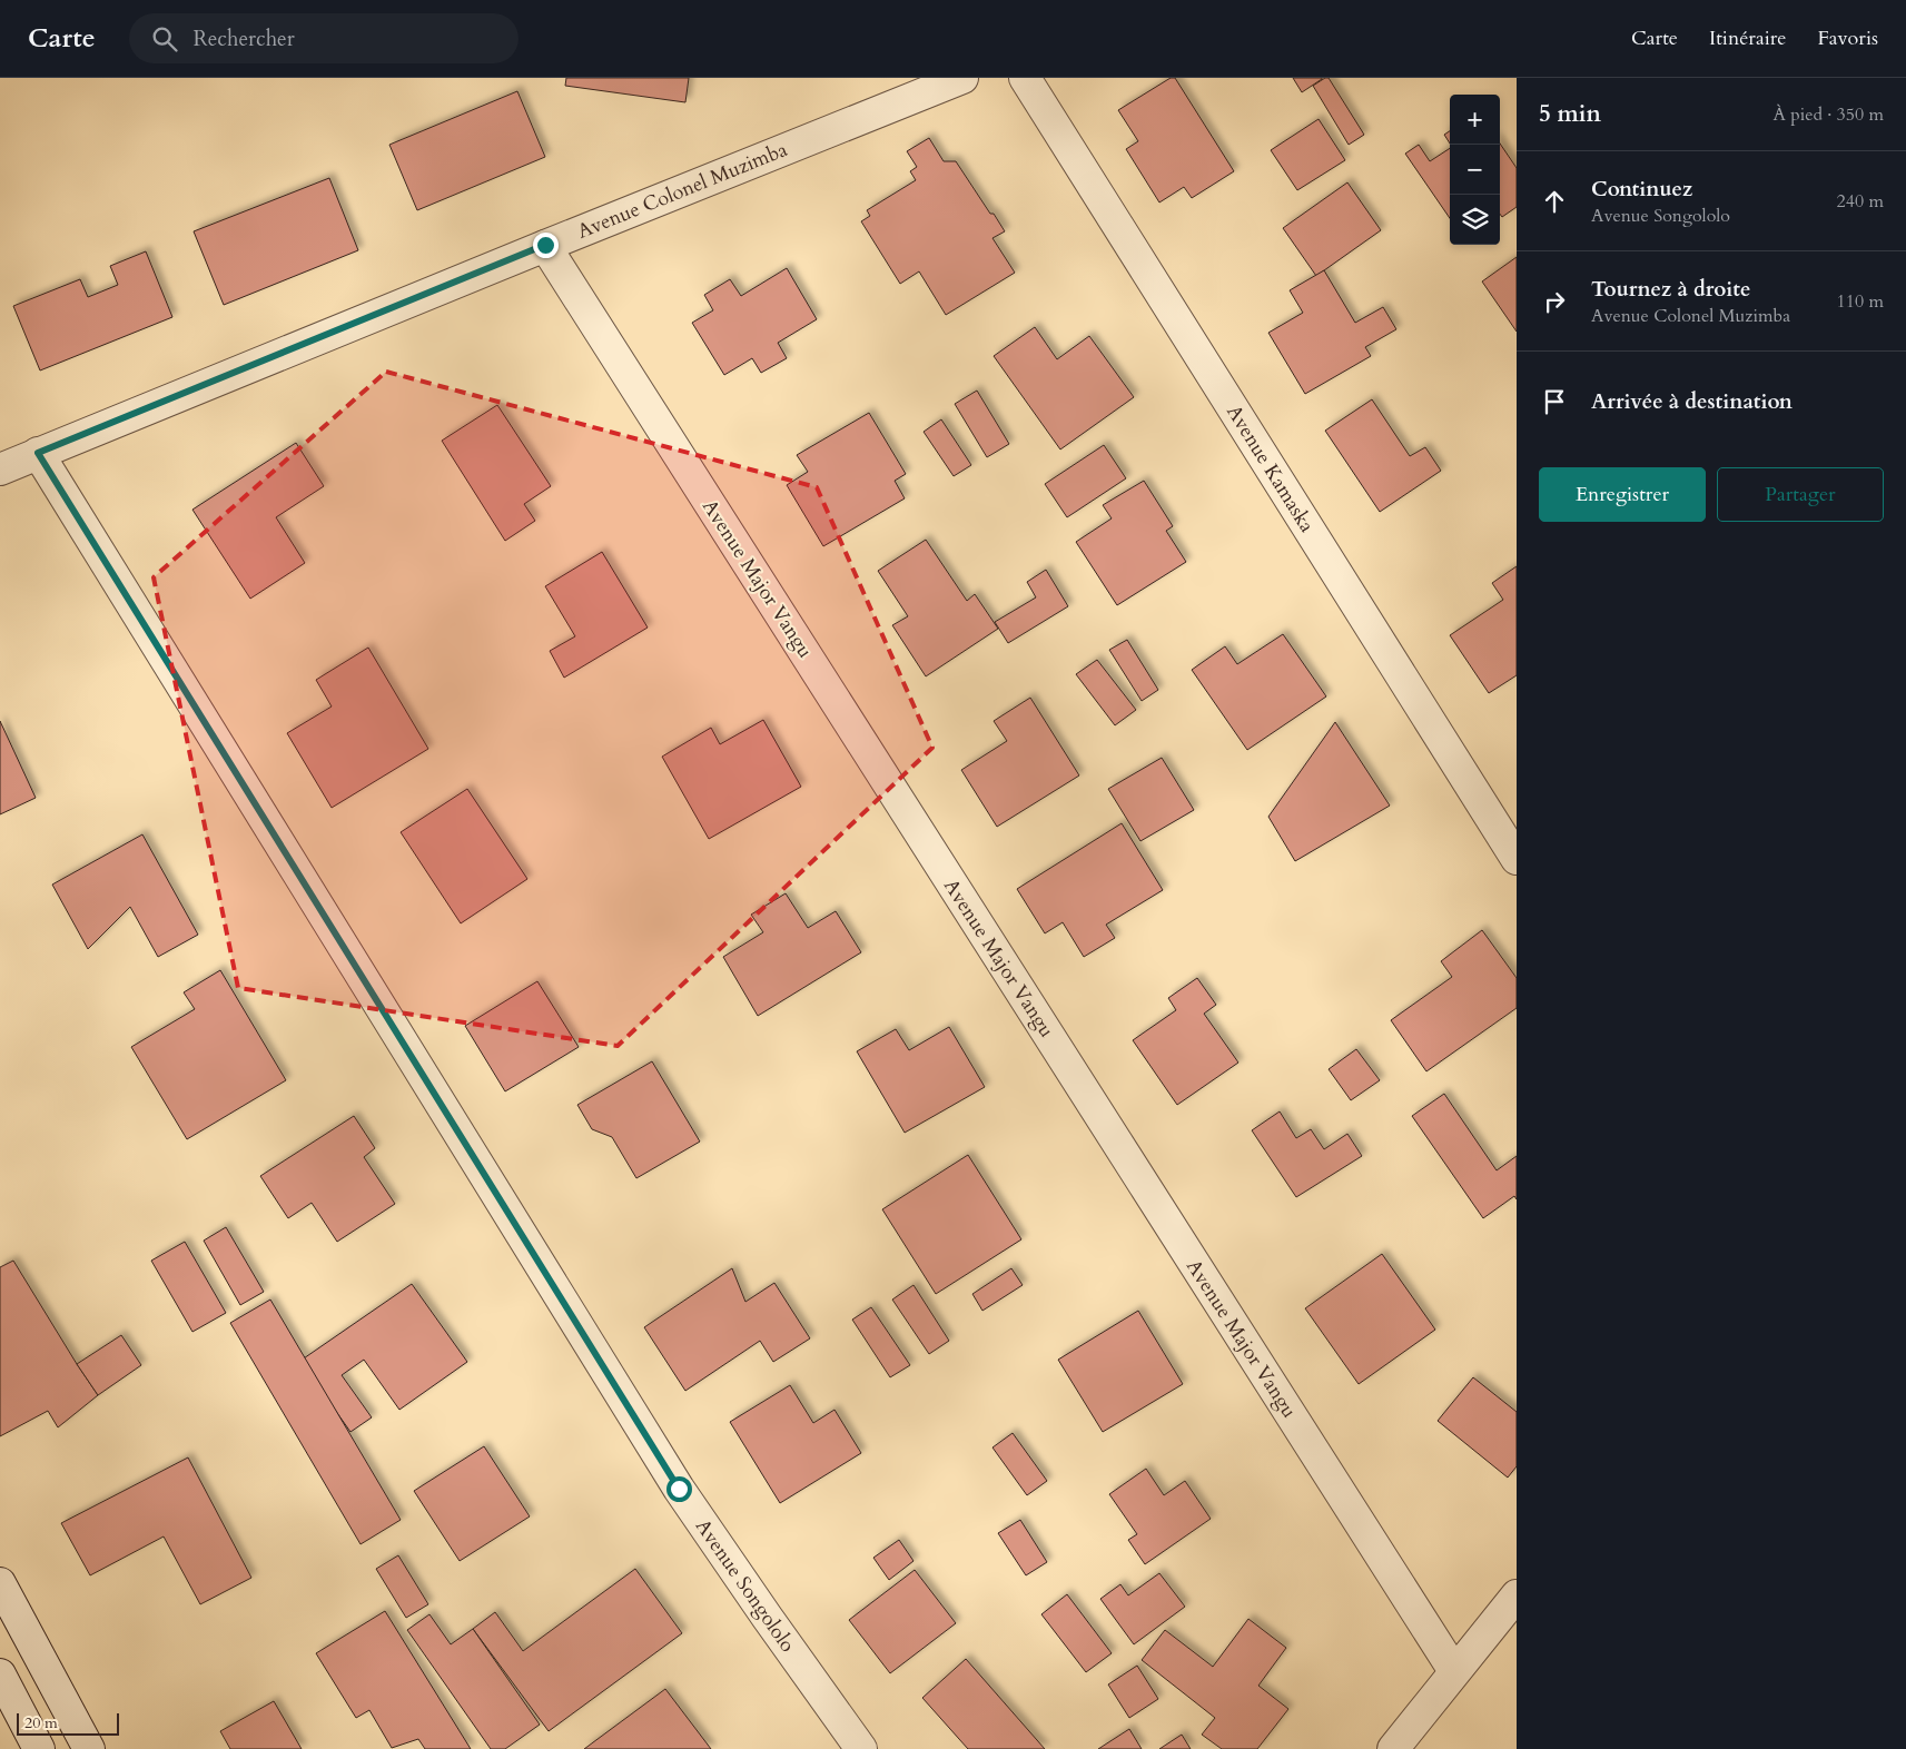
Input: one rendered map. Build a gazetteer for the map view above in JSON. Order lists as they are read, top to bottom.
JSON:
{
  "streets": {
    "street": [
      "Avenue Colonel Muzimba",
      "Avenue Kamaska",
      "Avenue Major Vangu",
      "Avenue Songololo"
    ]
  },
  "crossings": [
    ["Avenue Colonel Muzimba", "Avenue Major Vangu"],
    ["Avenue Colonel Muzimba", "Avenue Songololo"]
  ],
  "scale_bar": "20 m",
  "page": {
    "header": "Carte",
    "search": "Rechercher",
    "nav": ["Carte", "Itinéraire", "Favoris"],
    "heading": ["5 min", "À pied · 350 m"],
    "map_buttons": ["+", "−"],
    "list": [
      ["Continuez", "Avenue Songololo", "240 m"],
      ["Tournez à droite", "Avenue Colonel Muzimba", "110 m"],
      "Arrivée à destination"
    ],
    "buttons": ["Enregistrer", "Partager"],
    "scale": "20 m"
  }
}
